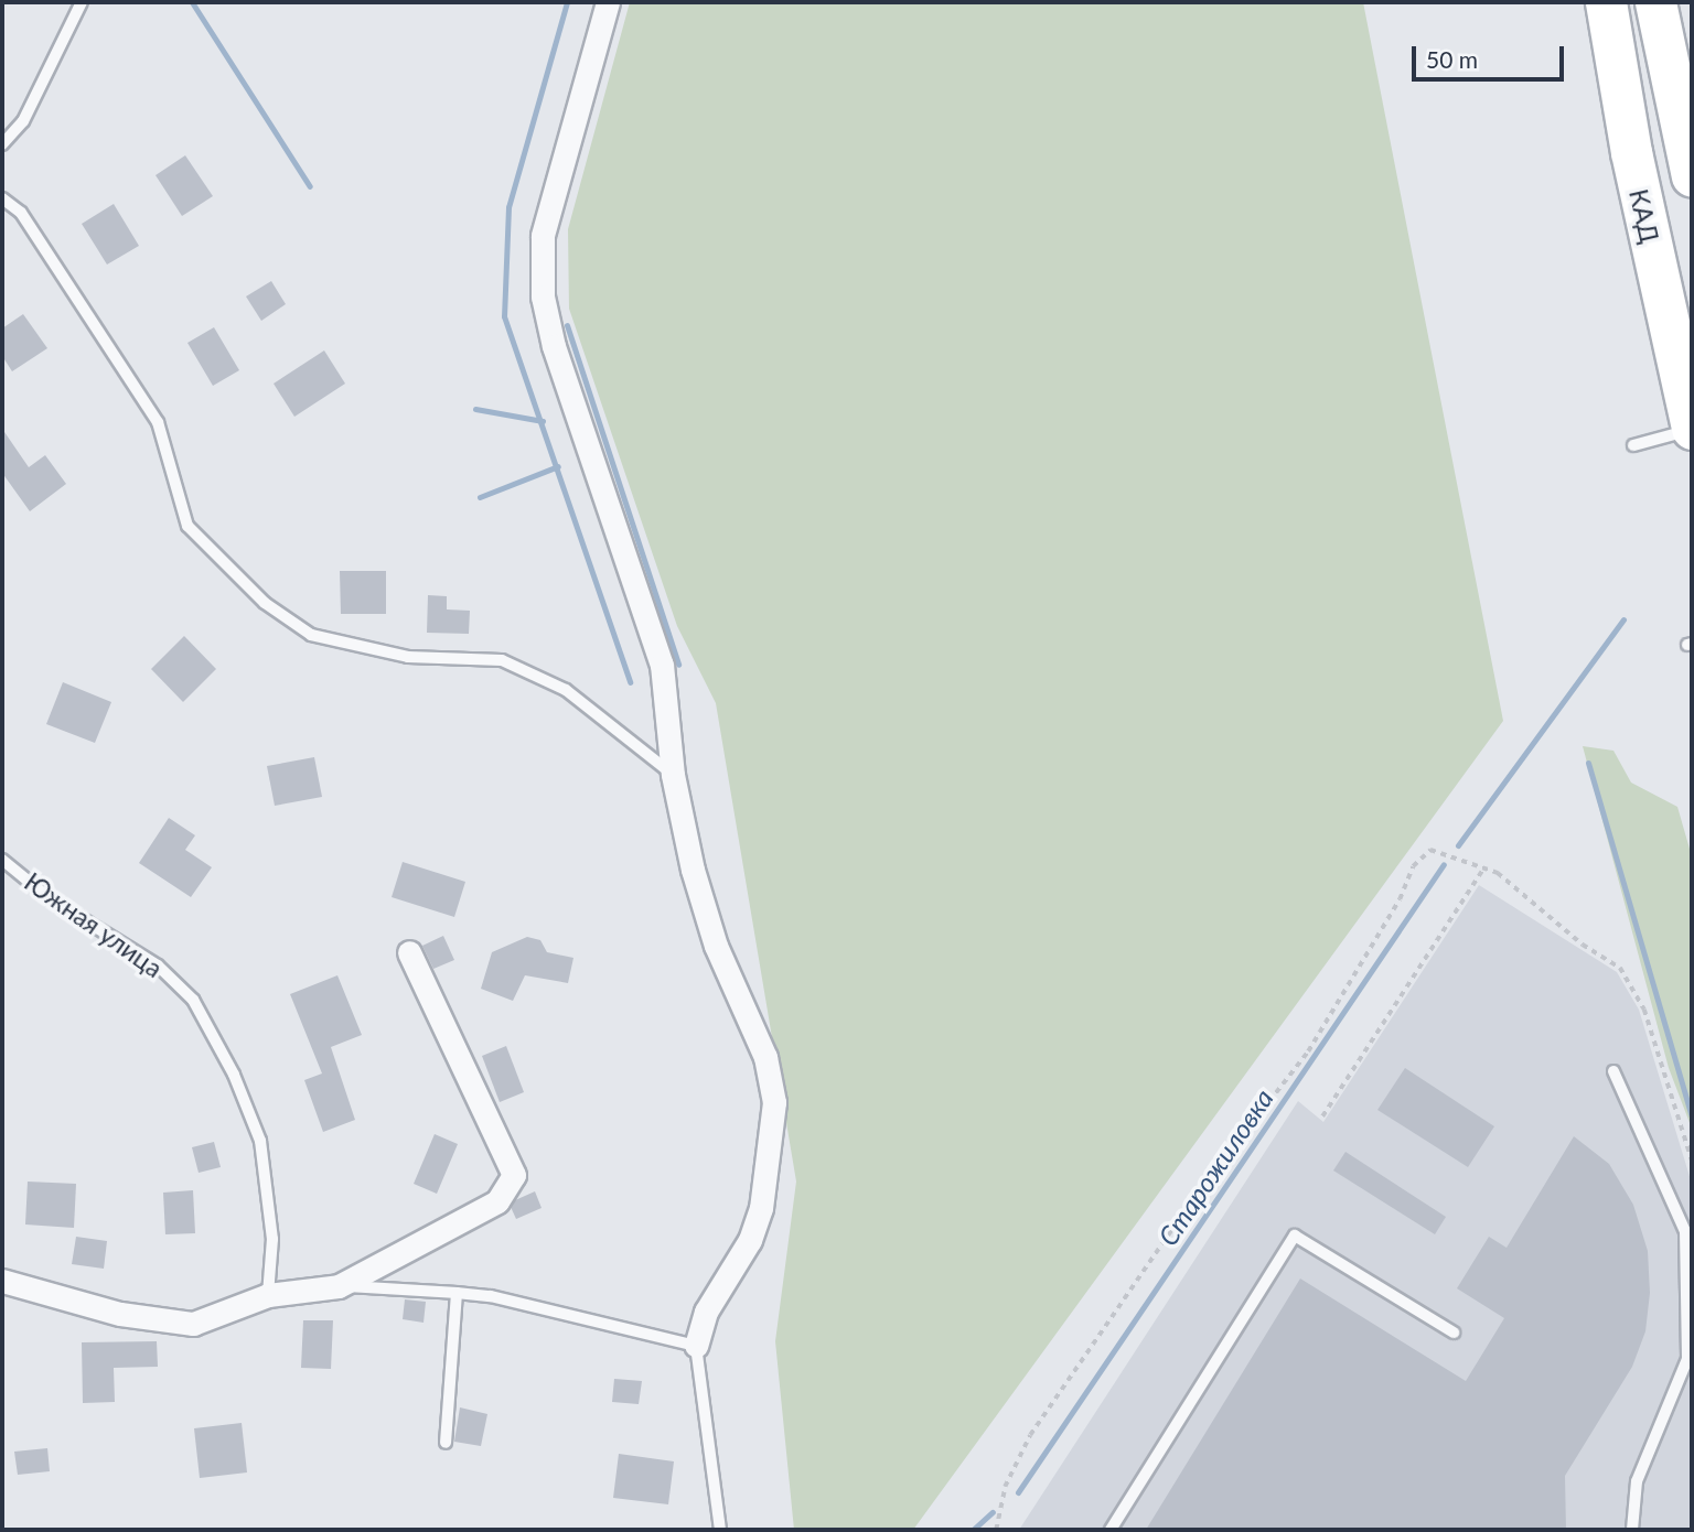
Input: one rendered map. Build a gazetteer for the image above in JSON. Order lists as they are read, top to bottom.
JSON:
{
  "streets": {
    "highway": ["КАД"],
    "lane": ["Южная улица"]
  },
  "water": ["Старожиловка"],
  "scale_bar": "50 m"
}
